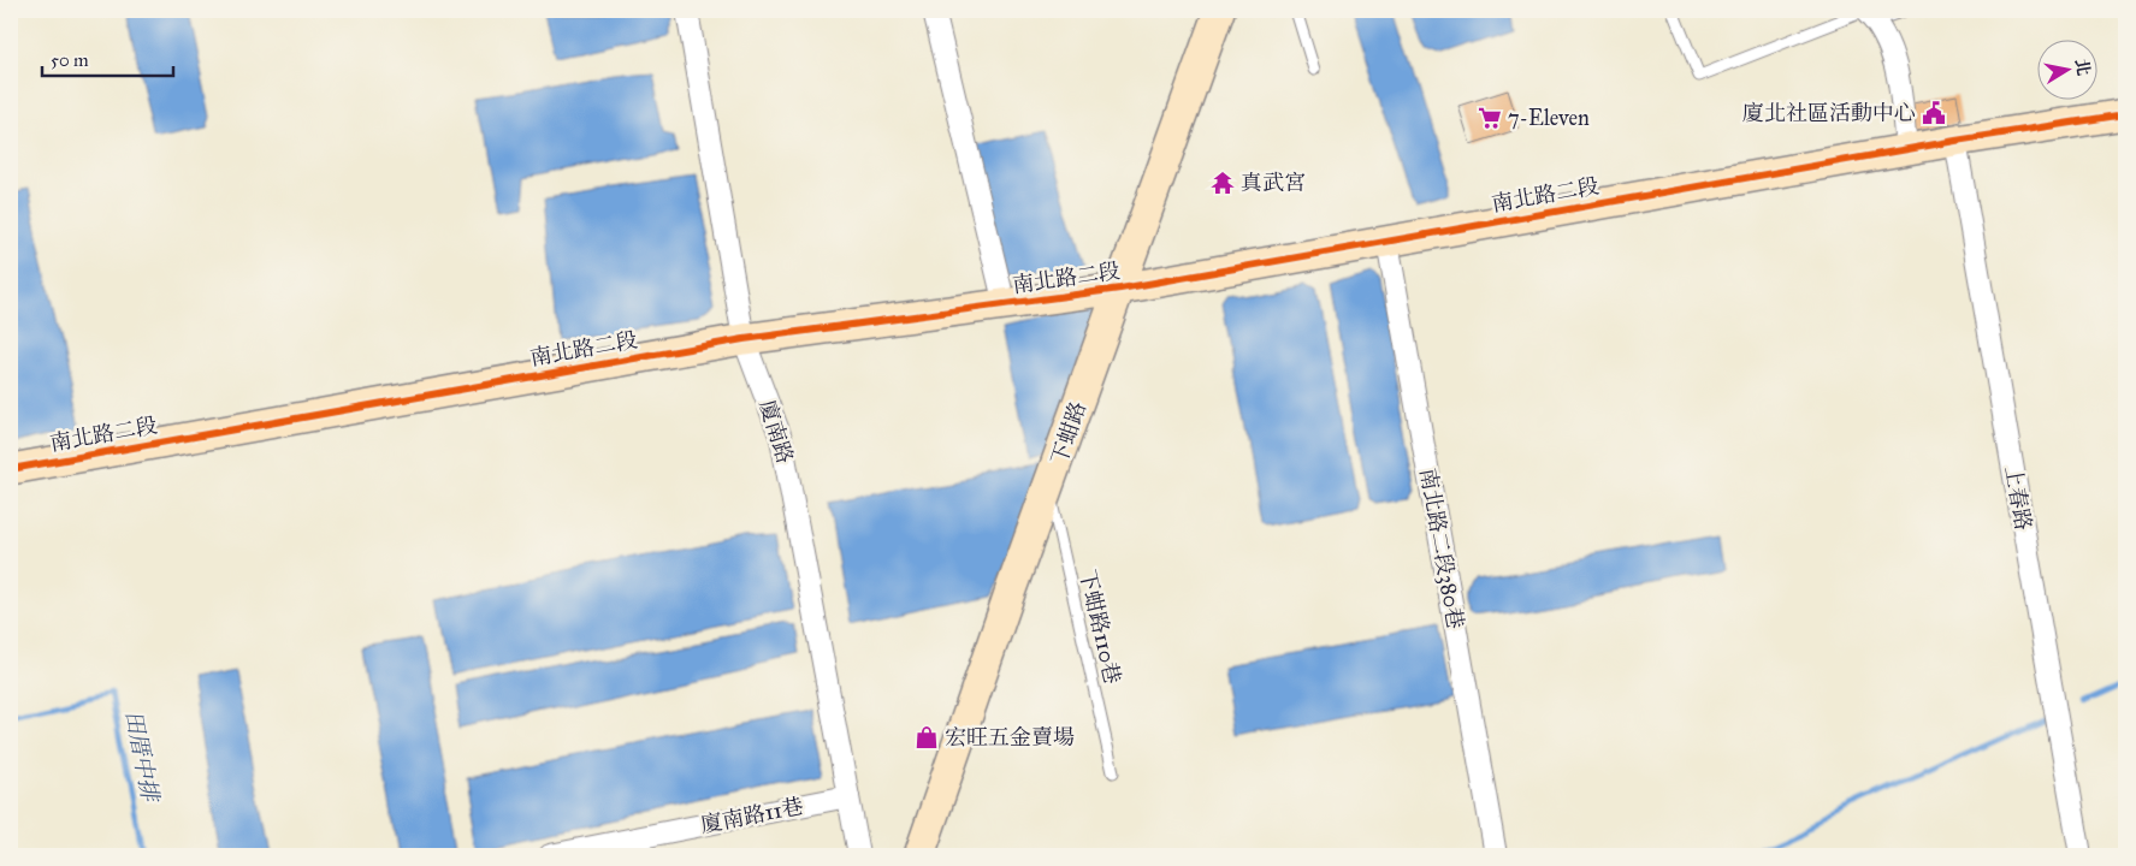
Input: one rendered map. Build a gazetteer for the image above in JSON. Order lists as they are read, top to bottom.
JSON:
{
  "streets": {
    "street": [
      "南北路二段",
      "廈南路",
      "下蚶路",
      "上春路",
      "南北路二段380巷",
      "廈南路11巷"
    ],
    "lane": ["下蚶路110巷"]
  },
  "crossings": [
    ["南北路二段", "廈南路"],
    ["南北路二段", "下蚶路"],
    ["南北路二段", "上春路"],
    ["南北路二段", "南北路二段380巷"],
    ["廈南路", "廈南路11巷"],
    ["下蚶路", "下蚶路110巷"]
  ],
  "water": ["田厝中排"],
  "places": {
    "public building": ["廈北社區活動中心"],
    "supermarket": ["7-Eleven"],
    "temple": ["真武宮"],
    "shop": ["宏旺五金賣場"]
  },
  "scale_bar": "50 m",
  "north": "right"
}
